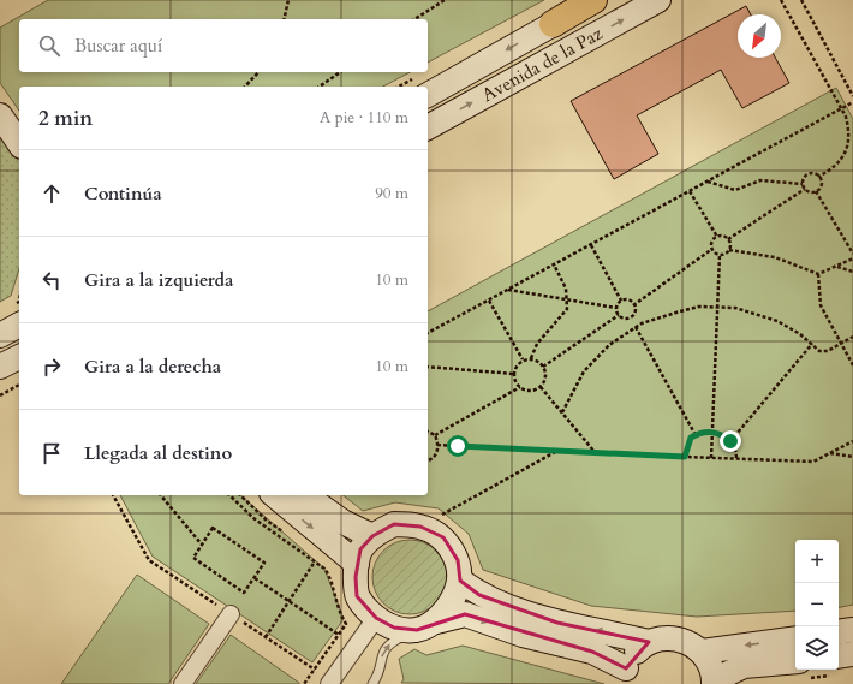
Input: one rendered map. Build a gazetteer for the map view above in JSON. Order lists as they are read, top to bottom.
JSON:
{
  "streets": {
    "street": ["Avenida de la Paz"]
  },
  "north": "bottom left",
  "page": {
    "search": "Buscar aquí",
    "heading": ["2 min", "A pie · 110 m"],
    "list": [
      ["Continúa", "90 m"],
      ["Gira a la izquierda", "10 m"],
      ["Gira a la derecha", "10 m"],
      "Llegada al destino"
    ],
    "map_buttons": ["+", "−"]
  }
}
